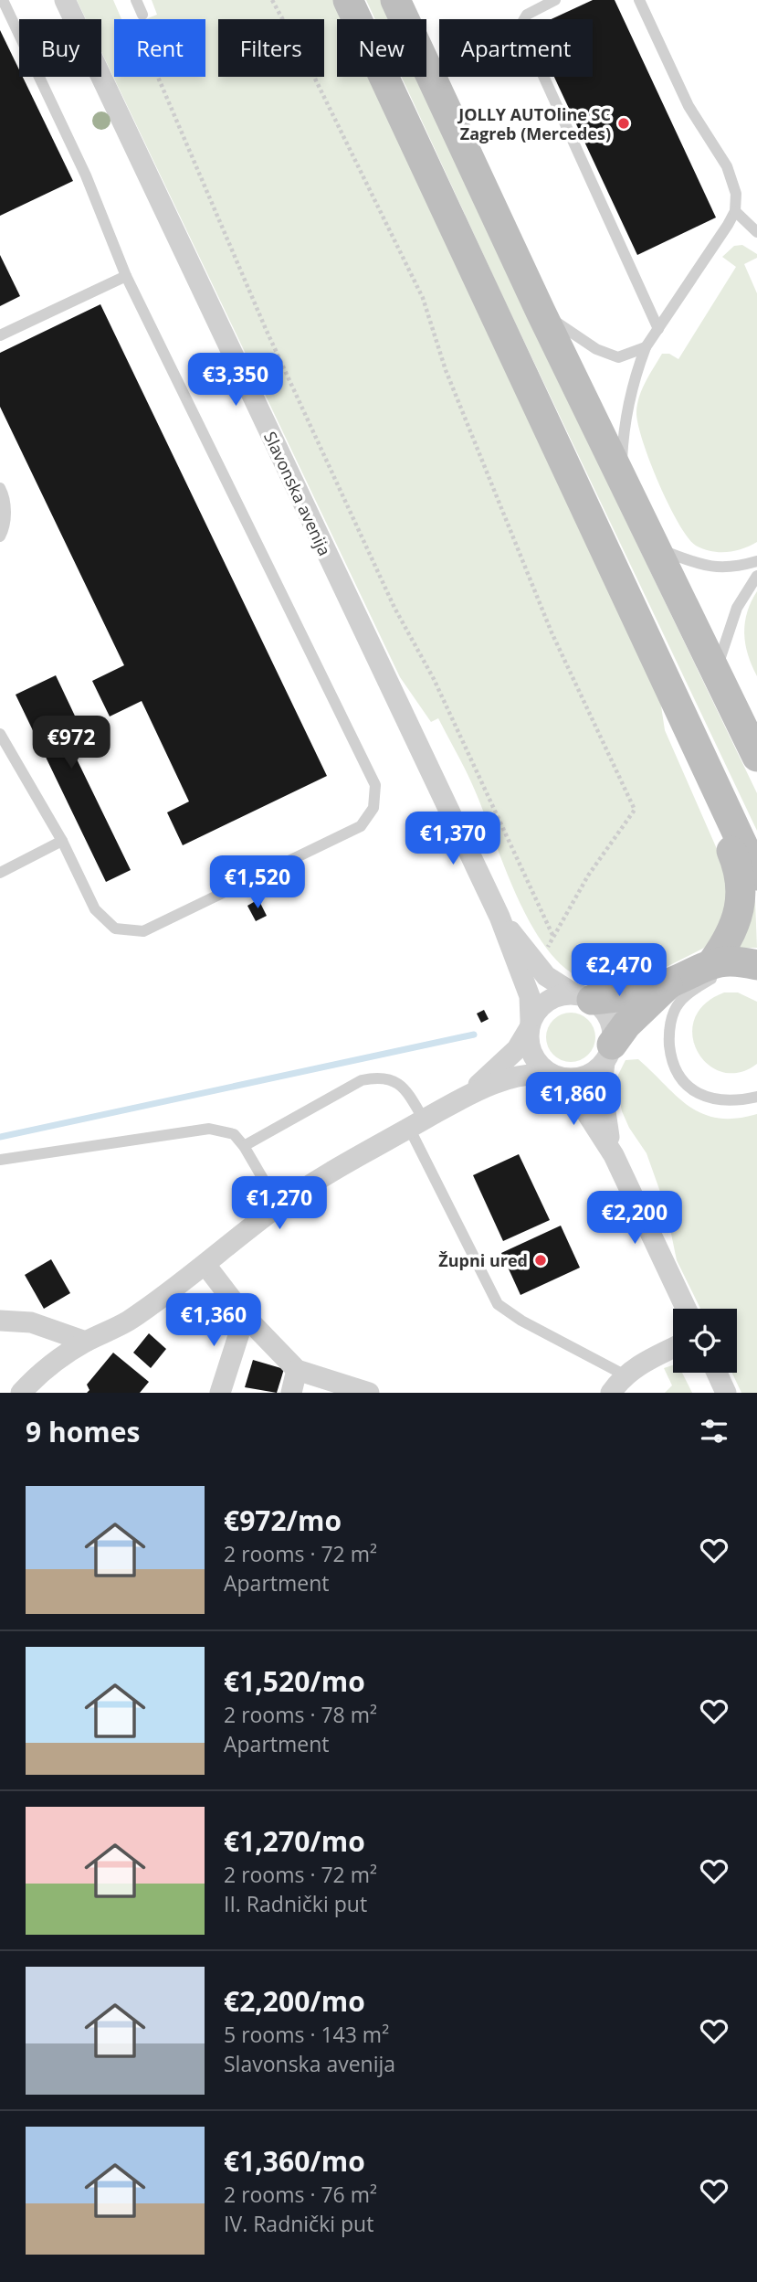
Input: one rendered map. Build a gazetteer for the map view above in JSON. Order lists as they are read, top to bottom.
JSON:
{
  "streets": {
    "street": ["Slavonska avenija"]
  },
  "places": ["JOLLY AUTOline SC Zagreb (Mercedes)", "Župni ured"],
  "page": {
    "chip": [
      "Buy",
      "Rent",
      "Filters",
      "New",
      "Apartment"
    ],
    "price": [
      "€3,350",
      "€972",
      "€1,370",
      "€1,520",
      "€2,470",
      "€1,860",
      "€1,270",
      "€2,200",
      "€1,360"
    ],
    "heading": "9 homes",
    "list": [
      {
        "name": "€972/mo",
        "note": "2 rooms · 72 m² · Apartment"
      },
      {
        "name": "€1,520/mo",
        "note": "2 rooms · 78 m² · Apartment"
      },
      {
        "name": "€1,270/mo",
        "note": "2 rooms · 72 m² · II. Radnički put"
      },
      {
        "name": "€2,200/mo",
        "note": "5 rooms · 143 m² · Slavonska avenija"
      },
      {
        "name": "€1,360/mo",
        "note": "2 rooms · 76 m² · IV. Radnički put"
      }
    ]
  }
}
